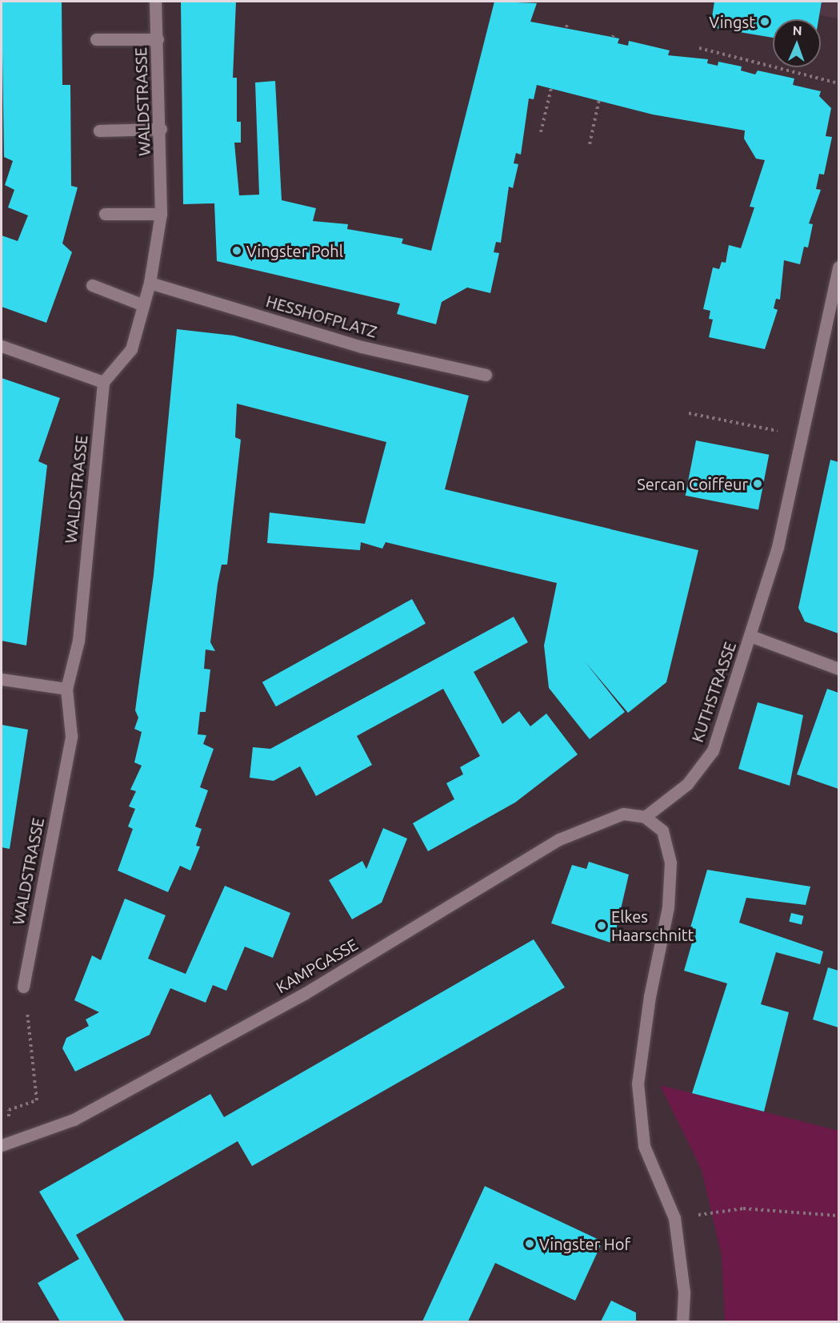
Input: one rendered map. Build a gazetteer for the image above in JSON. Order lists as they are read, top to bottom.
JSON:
{
  "streets": {
    "street": [
      "WALDSTRASSE",
      "HESSHOFPLATZ",
      "KUTHSTRASSE",
      "KAMPGASSE"
    ]
  },
  "crossings": [
    ["WALDSTRASSE", "HESSHOFPLATZ"],
    ["KUTHSTRASSE", "KAMPGASSE"]
  ],
  "places": [
    "Vingst",
    "Vingster Pohl",
    "Sercan Coiffeur",
    "Elkes Haarschnitt",
    "Vingster Hof"
  ],
  "north": "top"
}
